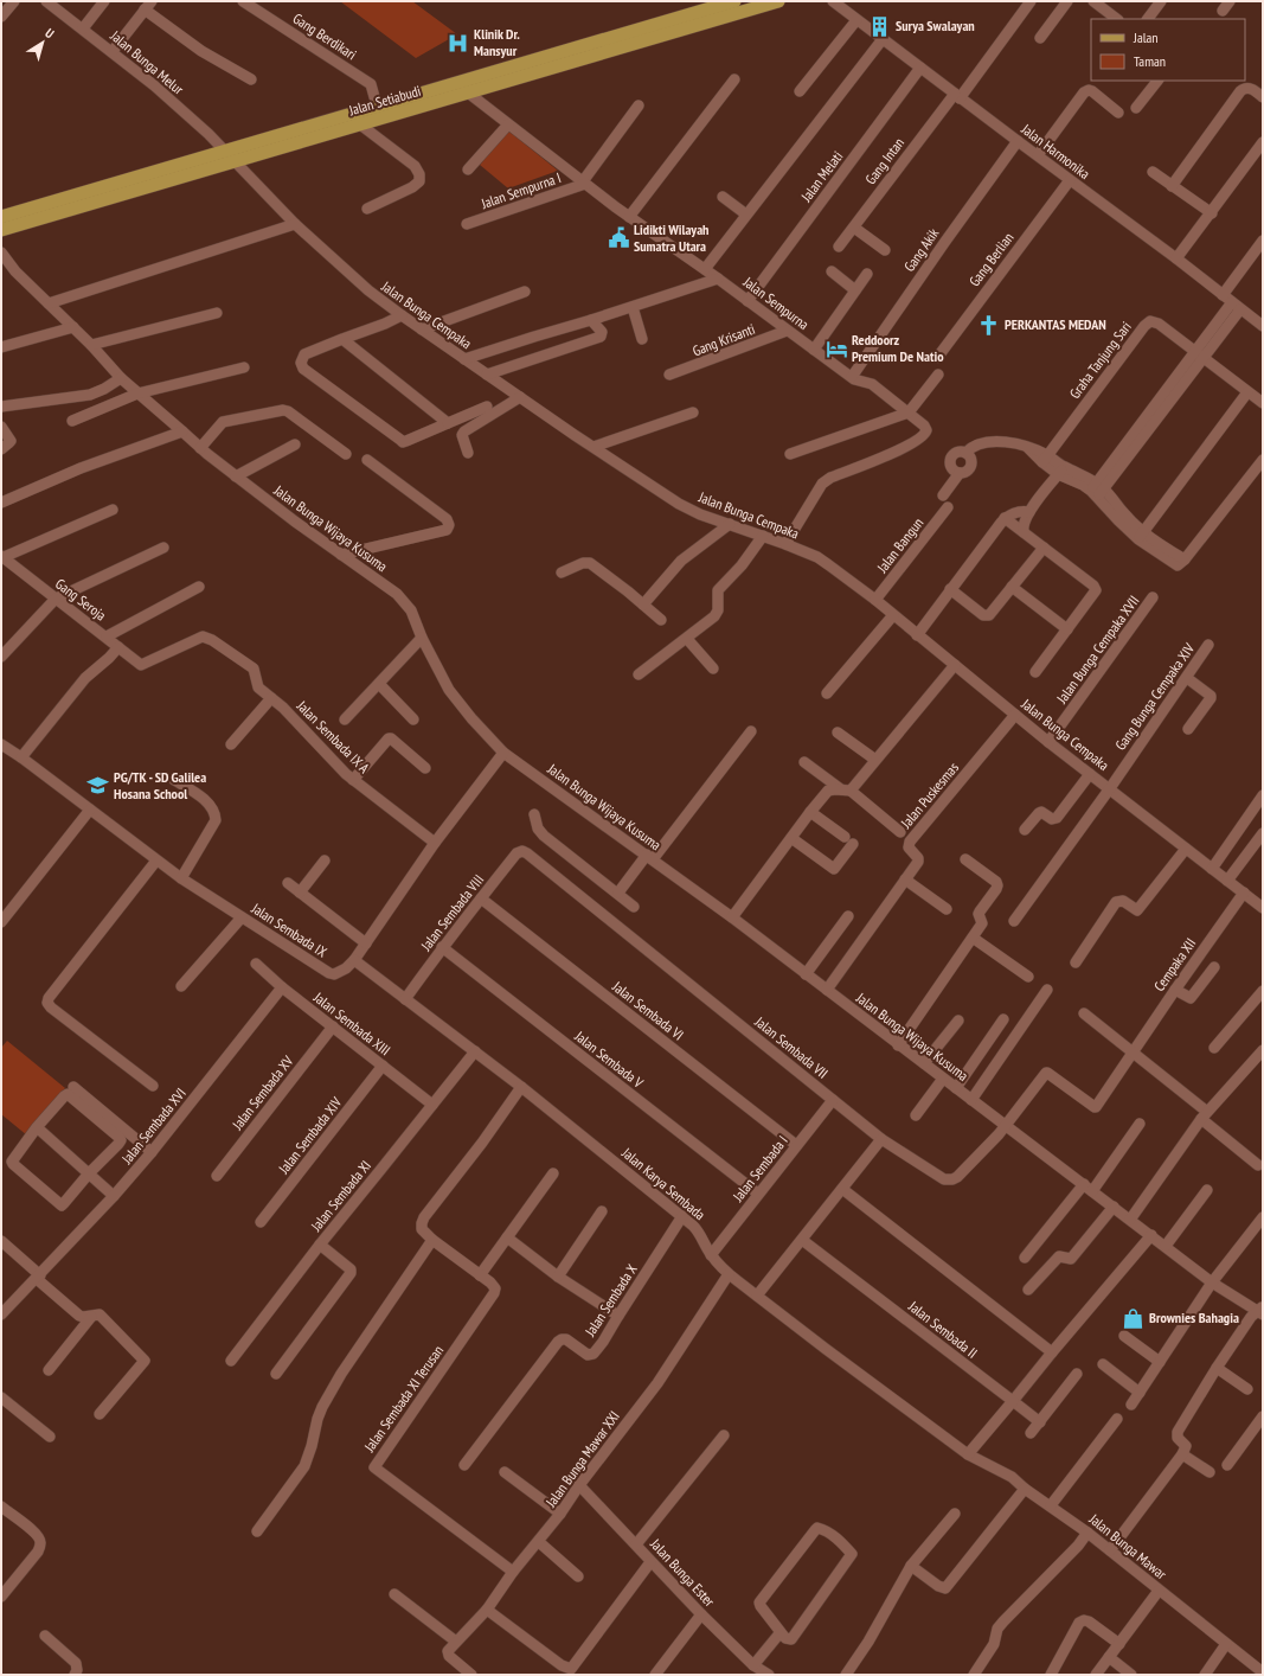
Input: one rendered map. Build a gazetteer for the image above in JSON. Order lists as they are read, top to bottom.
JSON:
{
  "streets": {
    "main road": ["Jalan Setiabudi"],
    "street": [
      "Gang Berdikari",
      "Jalan Bunga Melur",
      "Jalan Harmonika",
      "Gang Intan",
      "Jalan Melati",
      "Jalan Sempurna I",
      "Gang Akik",
      "Gang Berlian",
      "Jalan Sempurna",
      "Jalan Bunga Cempaka",
      "Gang Krisanti",
      "Graha Tanjung Sari",
      "Jalan Bunga Wijaya Kusuma",
      "Jalan Bangun",
      "Gang Seroja",
      "Jalan Bunga Cempaka XVII",
      "Gang Bunga Cempaka XIV",
      "Jalan Sembada IX A",
      "Jalan Puskesmas",
      "Jalan Sembada VIII",
      "Jalan Sembada IX",
      "Cempaka XII",
      "Jalan Sembada VI",
      "Jalan Sembada XIII",
      "Jalan Sembada VII",
      "Jalan Sembada V",
      "Jalan Sembada XV",
      "Jalan Sembada XVI",
      "Jalan Sembada XIV",
      "Jalan Sembada I",
      "Jalan Karya Sembada",
      "Jalan Sembada XI",
      "Jalan Sembada X",
      "Jalan Sembada II",
      "Jalan Sembada XI Terusan",
      "Jalan Bunga Mawar XXI",
      "Jalan Bunga Mawar",
      "Jalan Bunga Ester"
    ]
  },
  "crossings": [
    ["Gang Berdikari", "Jalan Setiabudi"],
    ["Jalan Bunga Melur", "Jalan Setiabudi"],
    ["Jalan Bunga Melur", "Jalan Bunga Cempaka"],
    ["Jalan Setiabudi", "Jalan Sempurna"],
    ["Jalan Setiabudi", "Jalan Bunga Cempaka"],
    ["Jalan Harmonika", "Gang Intan"],
    ["Jalan Harmonika", "Jalan Melati"],
    ["Jalan Harmonika", "Gang Akik"],
    ["Jalan Harmonika", "Gang Berlian"],
    ["Jalan Melati", "Jalan Sempurna"],
    ["Jalan Sempurna I", "Jalan Sempurna"],
    ["Gang Akik", "Jalan Sempurna"],
    ["Jalan Sempurna", "Jalan Bunga Cempaka"],
    ["Jalan Sempurna", "Gang Krisanti"],
    ["Jalan Bunga Cempaka", "Jalan Bangun"],
    ["Jalan Bunga Cempaka", "Jalan Bunga Cempaka XVII"],
    ["Jalan Bunga Cempaka", "Gang Bunga Cempaka XIV"],
    ["Jalan Bunga Cempaka", "Jalan Puskesmas"],
    ["Jalan Bunga Cempaka", "Cempaka XII"],
    ["Jalan Bunga Wijaya Kusuma", "Jalan Puskesmas"],
    ["Jalan Bunga Wijaya Kusuma", "Jalan Sembada IX"],
    ["Jalan Bunga Wijaya Kusuma", "Cempaka XII"],
    ["Jalan Bunga Wijaya Kusuma", "Jalan Sembada VII"],
    ["Gang Seroja", "Jalan Sembada IX A"],
    ["Jalan Sembada IX A", "Jalan Sembada IX"],
    ["Jalan Sembada VIII", "Jalan Sembada VI"],
    ["Jalan Sembada VIII", "Jalan Sembada VII"],
    ["Jalan Sembada VIII", "Jalan Sembada V"],
    ["Jalan Sembada VIII", "Jalan Karya Sembada"],
    ["Jalan Sembada IX", "Jalan Karya Sembada"],
    ["Cempaka XII", "Jalan Sembada VII"],
    ["Jalan Sembada VI", "Jalan Sembada I"],
    ["Jalan Sembada XIII", "Jalan Sembada XV"],
    ["Jalan Sembada XIII", "Jalan Sembada XVI"],
    ["Jalan Sembada XIII", "Jalan Sembada XIV"],
    ["Jalan Sembada XIII", "Jalan Sembada XI"],
    ["Jalan Sembada VII", "Jalan Sembada I"],
    ["Jalan Sembada V", "Jalan Sembada I"],
    ["Jalan Sembada I", "Jalan Karya Sembada"],
    ["Jalan Karya Sembada", "Jalan Sembada XI"],
    ["Jalan Karya Sembada", "Jalan Sembada X"],
    ["Jalan Karya Sembada", "Jalan Bunga Mawar XXI"],
    ["Jalan Karya Sembada", "Jalan Bunga Mawar"],
    ["Jalan Sembada XI Terusan", "Jalan Bunga Mawar XXI"],
    ["Jalan Bunga Mawar XXI", "Jalan Bunga Ester"]
  ],
  "places": {
    "building": ["Surya Swalayan"],
    "hospital": ["Klinik Dr. Mansyur"],
    "public building": ["Lidikti Wilayah Sumatra Utara"],
    "church": ["PERKANTAS MEDAN"],
    "hotel": ["Reddoorz Premium De Natio"],
    "school or university": ["PG/TK - SD Galilea Hosana School"],
    "shop": ["Brownies Bahagia"]
  },
  "legend": ["Jalan", "Taman"],
  "north": "top right"
}
